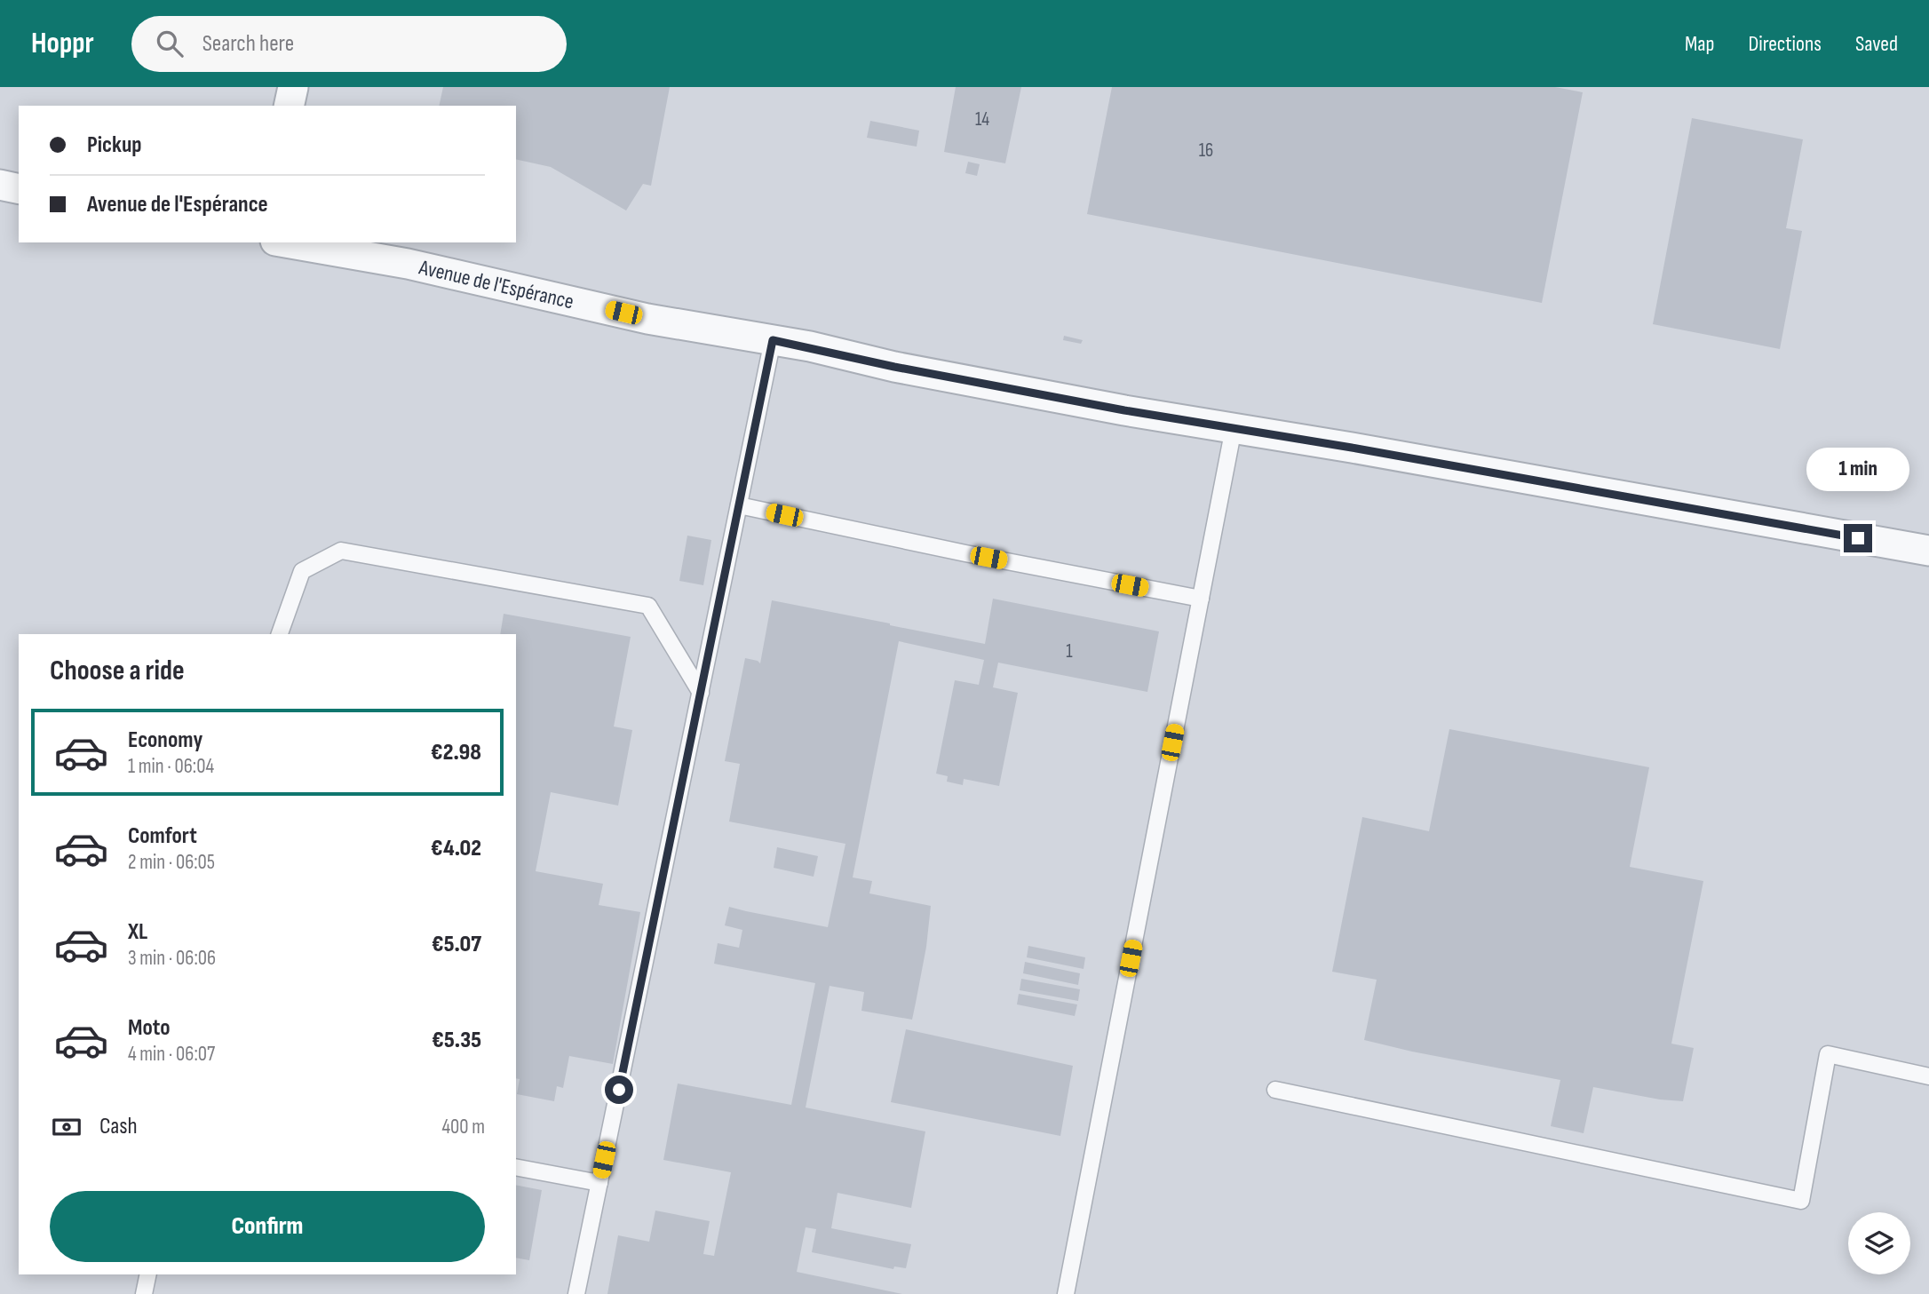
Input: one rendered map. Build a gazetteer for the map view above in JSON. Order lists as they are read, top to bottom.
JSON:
{
  "streets": {
    "street": ["Avenue de l'Espérance"]
  },
  "house_numbers": ["14", "16", "1"],
  "page": {
    "header": "Hoppr",
    "search": "Search here",
    "nav": ["Map", "Directions", "Saved"],
    "banner": ["Pickup", "Avenue de l'Espérance"],
    "bubble": "1 min",
    "heading": "Choose a ride",
    "list": [
      {
        "name": "Economy",
        "note": "1 min · 06:04",
        "value": "€2.98"
      },
      {
        "name": "Comfort",
        "note": "2 min · 06:05",
        "value": "€4.02"
      },
      {
        "name": "XL",
        "note": "3 min · 06:06",
        "value": "€5.07"
      },
      {
        "name": "Moto",
        "note": "4 min · 06:07",
        "value": "€5.35"
      }
    ],
    "pay": ["Cash", "400 m"],
    "buttons": "Confirm"
  }
}
